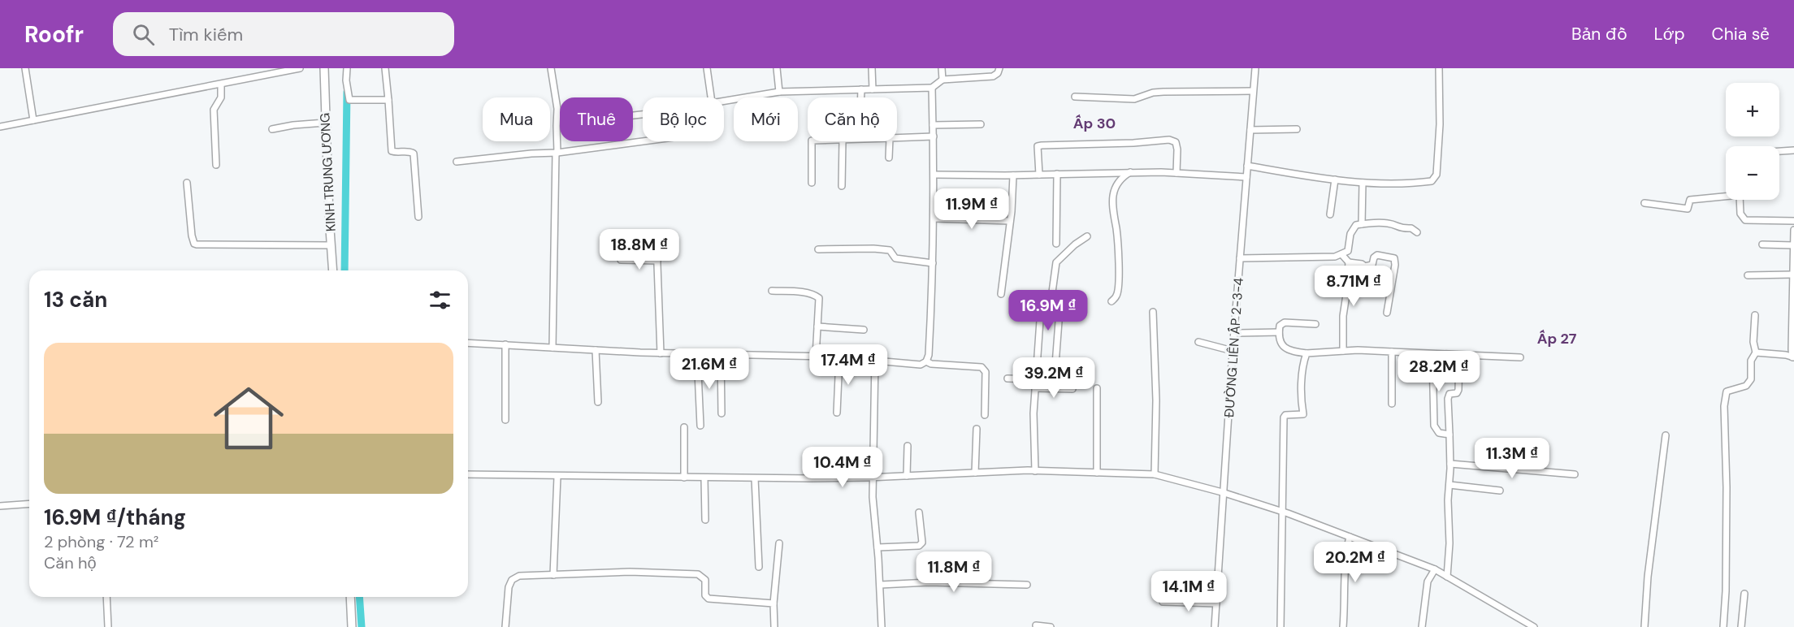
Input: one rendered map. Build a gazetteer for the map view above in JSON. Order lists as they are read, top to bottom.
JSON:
{
  "streets": {
    "street": ["KINH TRUNG ƯƠNG", "ĐƯỜNG LIÊN ẤP 2-3-4"]
  },
  "districts": ["Ấp 30", "Ấp 27"],
  "page": {
    "header": "Roofr",
    "search": "Tìm kiếm",
    "nav": ["Bản đồ", "Lớp", "Chia sẻ"],
    "map_buttons": ["+", "−"],
    "chip": [
      "Mua",
      "Thuê",
      "Bộ lọc",
      "Mới",
      "Căn hộ"
    ],
    "price": [
      "11.9M ₫",
      "18.8M ₫",
      "8.71M ₫",
      "16.9M ₫",
      "17.4M ₫",
      "21.6M ₫",
      "28.2M ₫",
      "39.2M ₫",
      "11.3M ₫",
      "10.4M ₫",
      "20.2M ₫",
      "11.8M ₫",
      "14.1M ₫"
    ],
    "heading": "13 căn",
    "list": [
      {
        "name": "16.9M ₫/tháng",
        "note": "2 phòng · 72 m² · Căn hộ"
      }
    ]
  }
}
